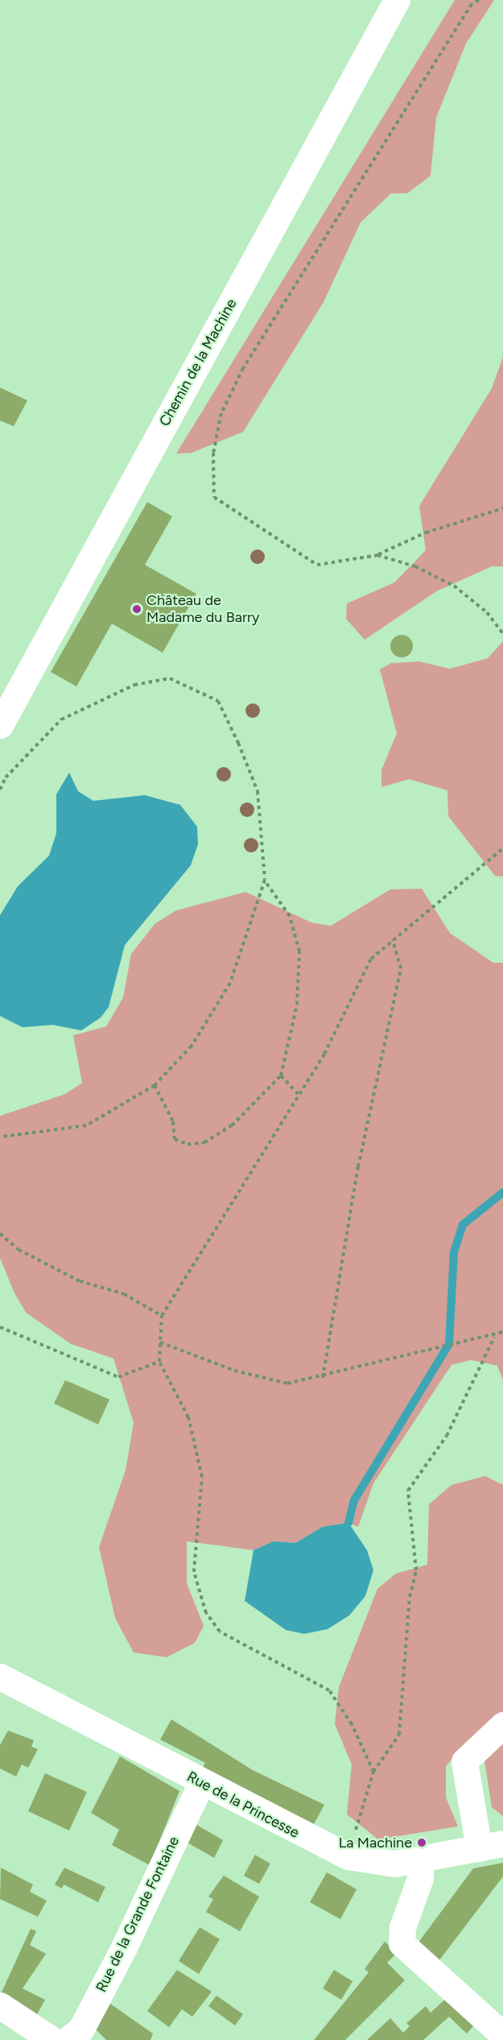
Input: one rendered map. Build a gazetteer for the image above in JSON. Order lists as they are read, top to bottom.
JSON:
{
  "streets": {
    "street": ["Chemin de la Machine", "Rue de la Princesse", "Rue de la Grande Fontaine"]
  },
  "crossings": [
    ["Rue de la Princesse", "Rue de la Grande Fontaine"]
  ],
  "places": ["Château de Madame du Barry", "La Machine"]
}
